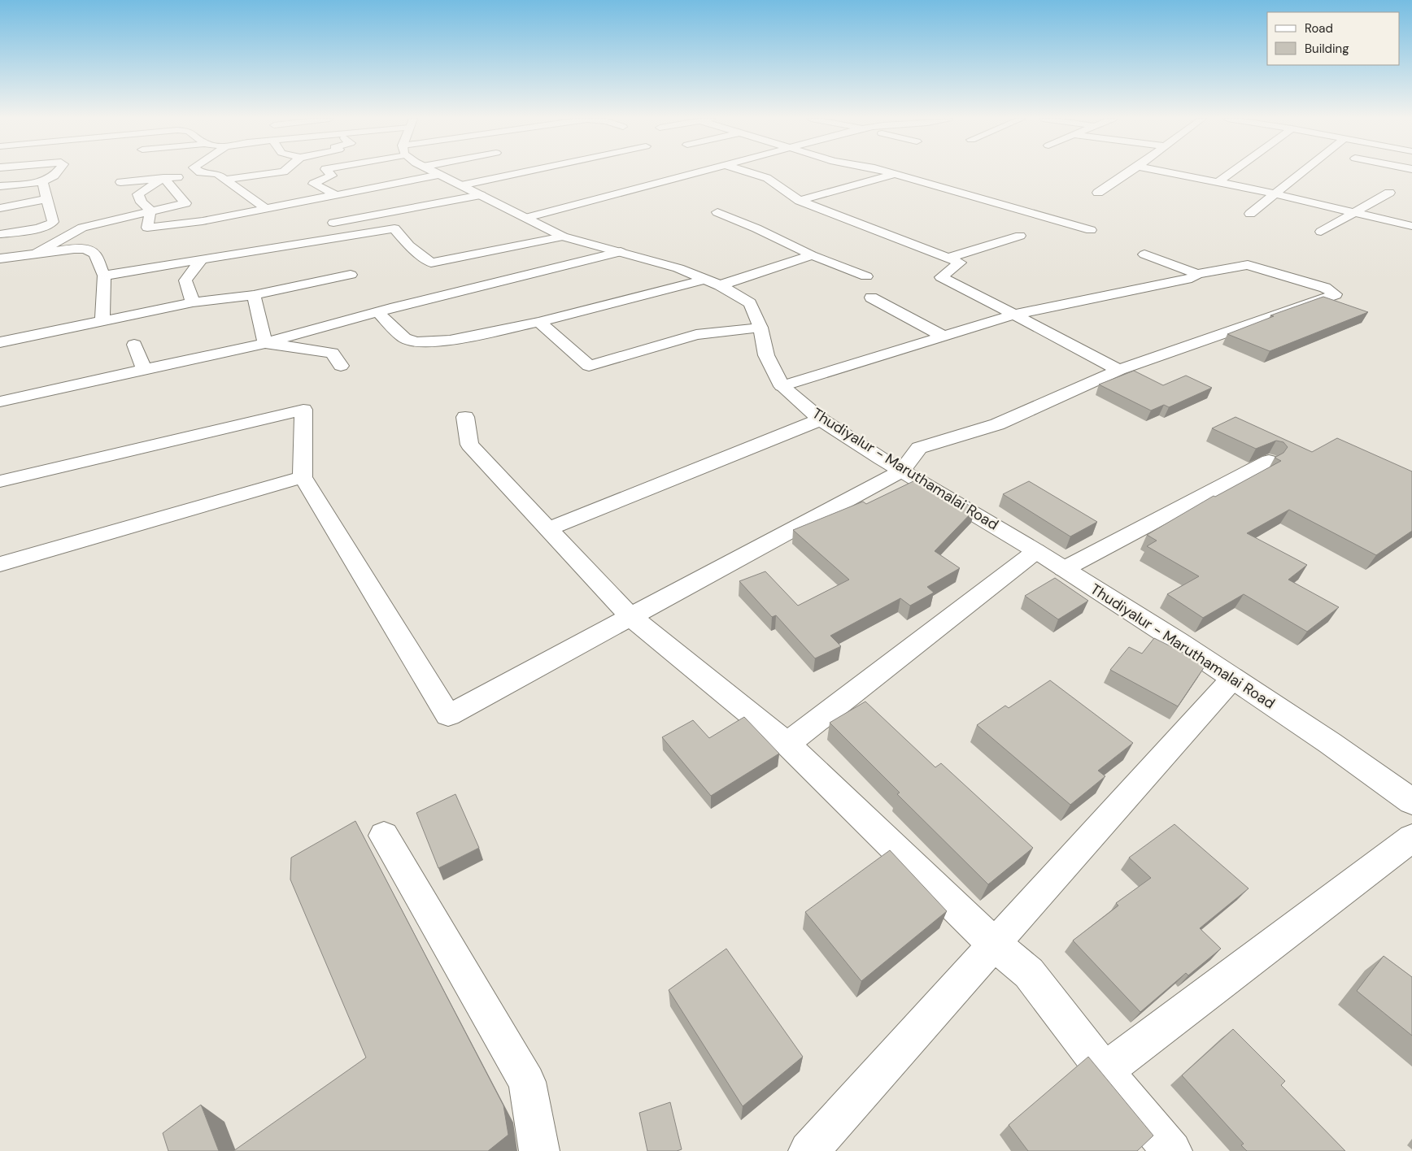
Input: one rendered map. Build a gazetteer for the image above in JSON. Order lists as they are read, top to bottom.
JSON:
{
  "streets": {
    "street": ["Thudiyalur - Maruthamalai Road"]
  },
  "legend": ["Road", "Building"]
}
